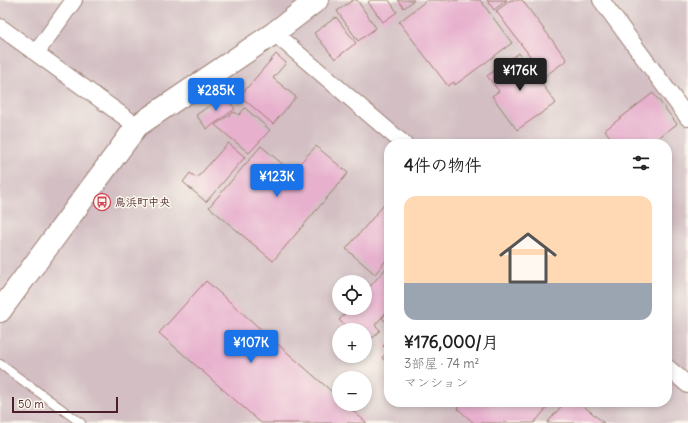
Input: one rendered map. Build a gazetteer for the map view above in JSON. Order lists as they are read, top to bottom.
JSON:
{
  "places": {
    "bus stop": ["鳥浜町中央"]
  },
  "scale_bar": "50 m",
  "page": {
    "price": [
      "¥176K",
      "¥285K",
      "¥123K",
      "¥107K"
    ],
    "heading": "4件の物件",
    "list": [
      {
        "name": "¥176,000/月",
        "note": "3部屋 · 74 m² · マンション"
      }
    ],
    "map_buttons": ["+", "−"],
    "scale": "50 m"
  }
}
